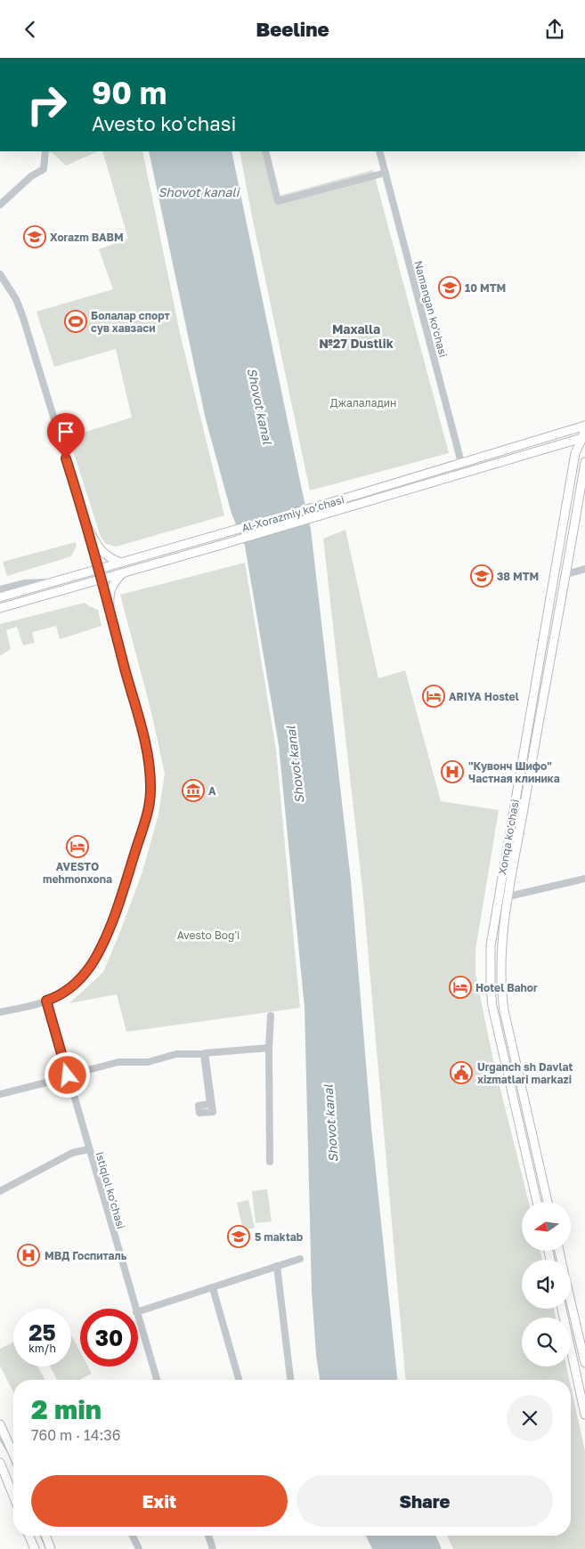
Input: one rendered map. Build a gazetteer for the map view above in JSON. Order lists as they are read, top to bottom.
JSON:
{
  "streets": {
    "main road": ["Al-Xorazmiy ko’chasi", "Xonqa ko'chasi"],
    "street": ["Namangan ko'chasi", "Istiqlol ko'chasi"]
  },
  "crossings": [
    ["Namangan ko'chasi", "Al-Xorazmiy ko’chasi"],
    ["Al-Xorazmiy ko’chasi", "Xonqa ko'chasi"]
  ],
  "districts": ["Maxalla №27 Dustlik"],
  "water": ["Shovot kanali", "Shovot kanal"],
  "parks": ["Джалаладин", "Avesto Bog'i"],
  "places": {
    "school or university": [
      "Xorazm BABM",
      "10 MTM",
      "38 MTM",
      "5 maktab"
    ],
    "sports": ["Болалар спорт сув хавзаси"],
    "hotel": ["ARIYA Hostel", "AVESTO mehmonxona", "Hotel Bahor"],
    "hospital": ["\"Кувонч Шифо\" Частная клиника", "МВД Госпиталь"],
    "museum": ["A"],
    "public building": ["Urganch sh Davlat xizmatlari markazi"]
  },
  "north": "left",
  "page": {
    "header": "Beeline",
    "turn": ["90 m", "Avesto ko'chasi"],
    "speed": "25 km/h",
    "limit": "30",
    "heading": ["2 min", "760 m · 14:36"],
    "buttons": ["Exit", "Share"]
  }
}
